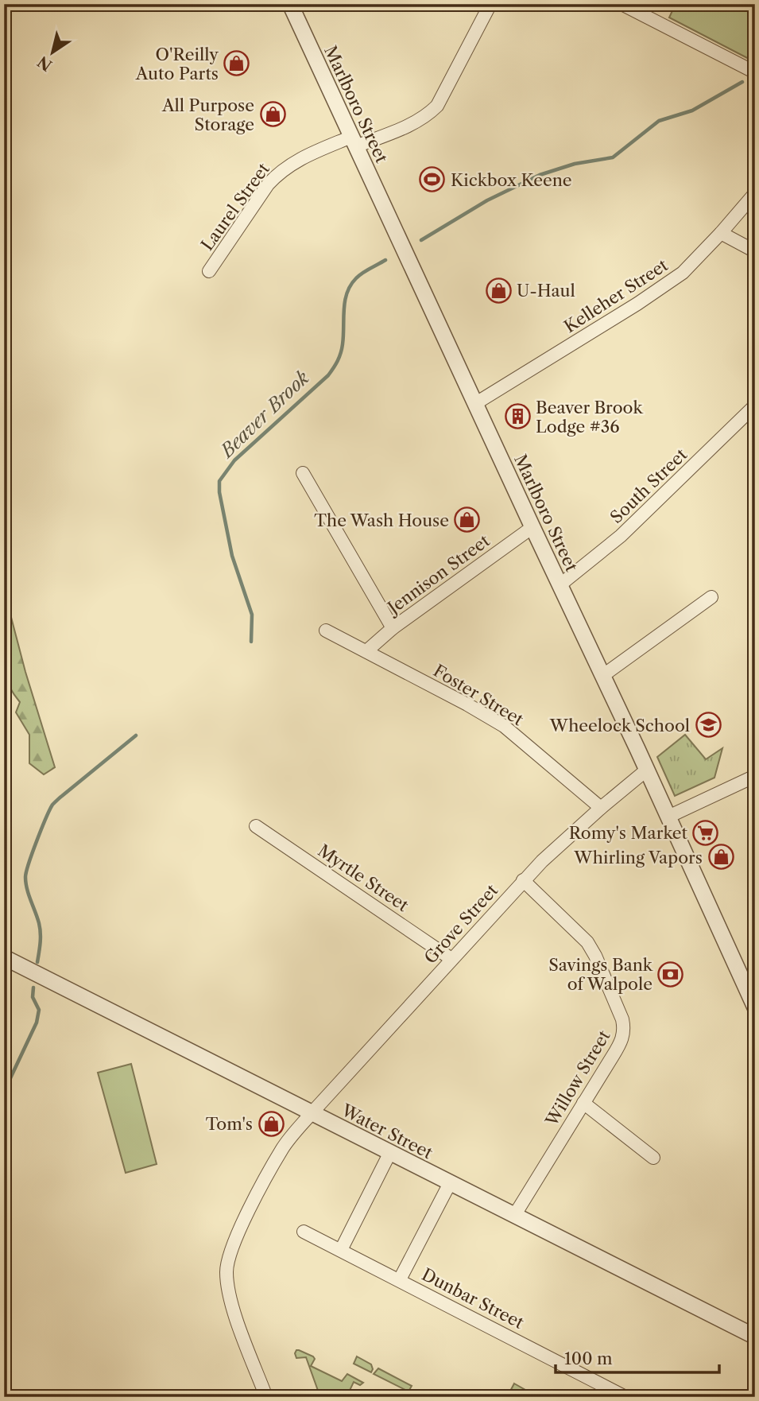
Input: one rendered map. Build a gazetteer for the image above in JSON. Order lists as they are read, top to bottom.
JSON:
{
  "streets": {
    "street": [
      "Marlboro Street",
      "Laurel Street",
      "Kelleher Street",
      "South Street",
      "Jennison Street",
      "Foster Street",
      "Myrtle Street",
      "Grove Street",
      "Willow Street",
      "Water Street",
      "Dunbar Street"
    ]
  },
  "crossings": [
    ["Marlboro Street", "Laurel Street"],
    ["Marlboro Street", "Kelleher Street"],
    ["Marlboro Street", "South Street"],
    ["Marlboro Street", "Jennison Street"],
    ["Marlboro Street", "Grove Street"],
    ["Jennison Street", "Foster Street"],
    ["Foster Street", "Grove Street"],
    ["Myrtle Street", "Grove Street"],
    ["Grove Street", "Willow Street"],
    ["Grove Street", "Water Street"],
    ["Willow Street", "Water Street"]
  ],
  "water": ["Beaver Brook"],
  "places": {
    "shop": [
      "O'Reilly Auto Parts",
      "All Purpose Storage",
      "U-Haul",
      "The Wash House",
      "Whirling Vapors",
      "Tom's"
    ],
    "sports": ["Kickbox Keene"],
    "building": ["Beaver Brook Lodge #36"],
    "school or university": ["Wheelock School"],
    "supermarket": ["Romy's Market"],
    "bank": ["Savings Bank of Walpole"]
  },
  "scale_bar": "100 m",
  "north": "bottom left"
}
